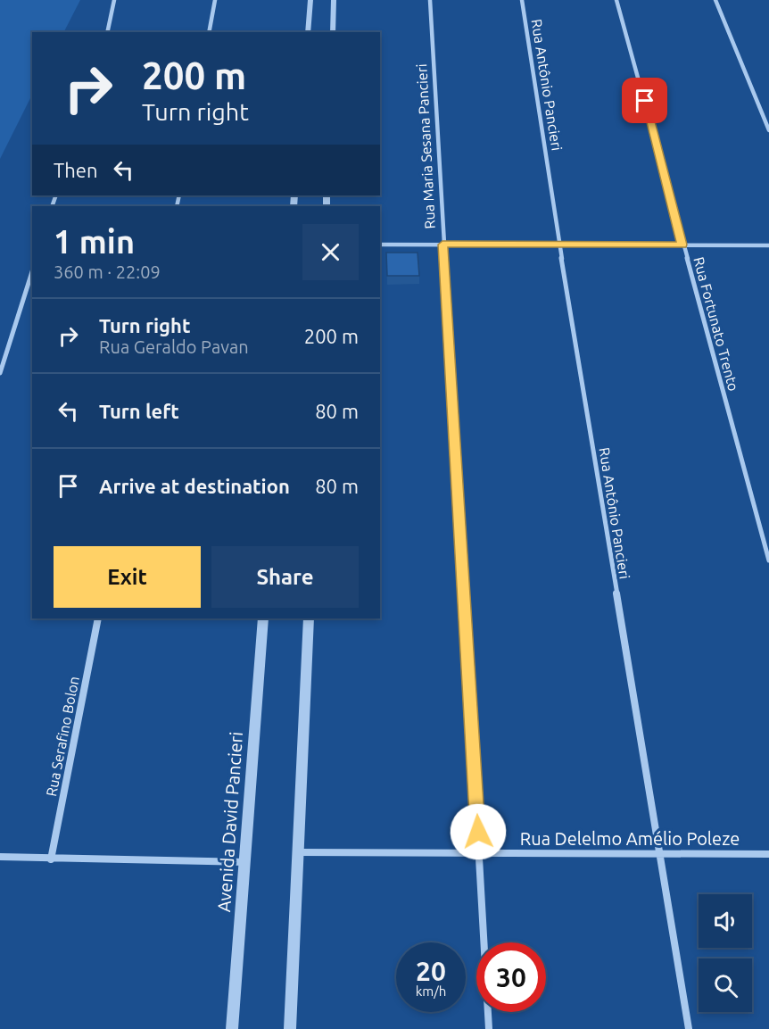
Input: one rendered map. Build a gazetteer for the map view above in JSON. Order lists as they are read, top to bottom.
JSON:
{
  "streets": {
    "street": [
      "Rua Antônio Pancieri",
      "Rua Maria Sesana Pancieri",
      "Rua Fortunato Trento",
      "Rua Serafino Bolon",
      "Avenida David Pancieri",
      "Rua Delelmo Amélio Poleze"
    ]
  },
  "crossings": [
    ["Rua Antônio Pancieri", "Rua Delelmo Amélio Poleze"],
    ["Rua Maria Sesana Pancieri", "Rua Delelmo Amélio Poleze"]
  ],
  "page": {
    "turn": ["200 m", "Turn right"],
    "then": "Then",
    "heading": ["1 min", "360 m · 22:09"],
    "list": [
      {
        "name": "Turn right",
        "note": "Rua Geraldo Pavan",
        "value": "200 m"
      },
      {
        "name": "Turn left",
        "value": "80 m"
      },
      {
        "name": "Arrive at destination",
        "value": "80 m"
      }
    ],
    "buttons": ["Exit", "Share"],
    "speed": "20 km/h",
    "limit": "30"
  }
}
